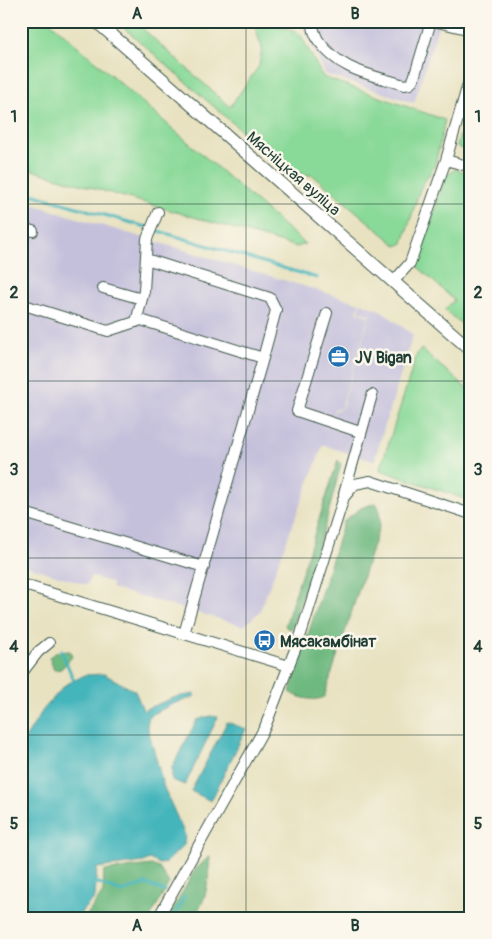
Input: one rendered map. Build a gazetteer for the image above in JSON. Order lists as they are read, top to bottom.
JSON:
{
  "streets": {
    "main road": ["Мясніцкая вуліца"]
  },
  "places": {
    "office": ["JV Bigan"],
    "bus stop": ["Мясакамбінат"]
  },
  "grid": {
    "columns": ["A", "B"],
    "rows": [
      "1",
      "2",
      "3",
      "4",
      "5"
    ]
  }
}
